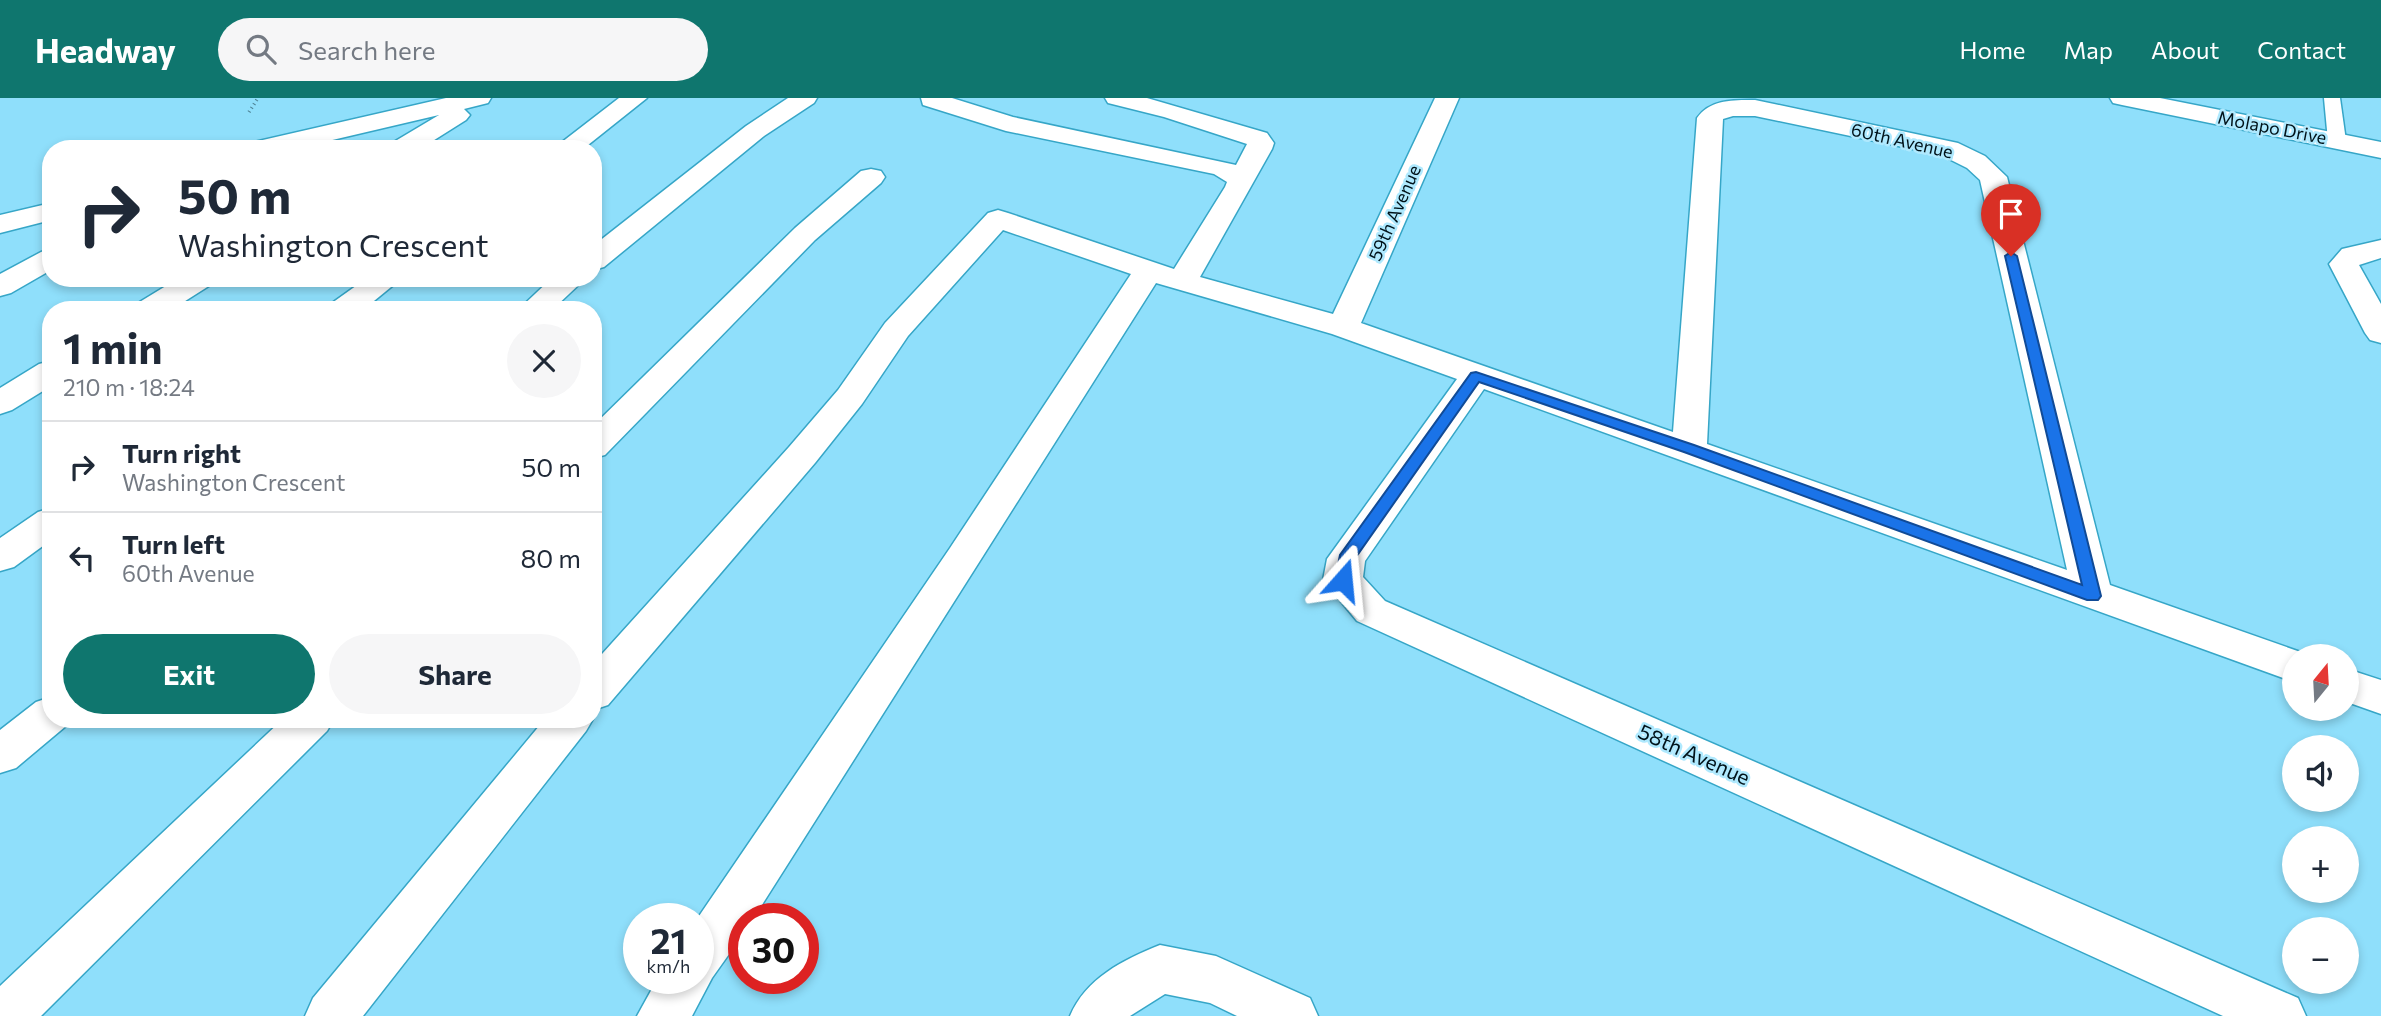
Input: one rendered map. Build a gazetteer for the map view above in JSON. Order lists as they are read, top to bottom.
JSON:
{
  "streets": {
    "street": [
      "Molapo Drive",
      "60th Avenue",
      "59th Avenue",
      "58th Avenue"
    ]
  },
  "north": "top",
  "page": {
    "header": "Headway",
    "search": "Search here",
    "nav": [
      "Home",
      "Map",
      "About",
      "Contact"
    ],
    "turn": ["50 m", "Washington Crescent"],
    "heading": ["1 min", "210 m · 18:24"],
    "list": [
      {
        "name": "Turn right",
        "note": "Washington Crescent",
        "value": "50 m"
      },
      {
        "name": "Turn left",
        "note": "60th Avenue",
        "value": "80 m"
      }
    ],
    "buttons": ["Exit", "Share"],
    "map_buttons": ["+", "−"],
    "speed": "21 km/h",
    "limit": "30"
  }
}
